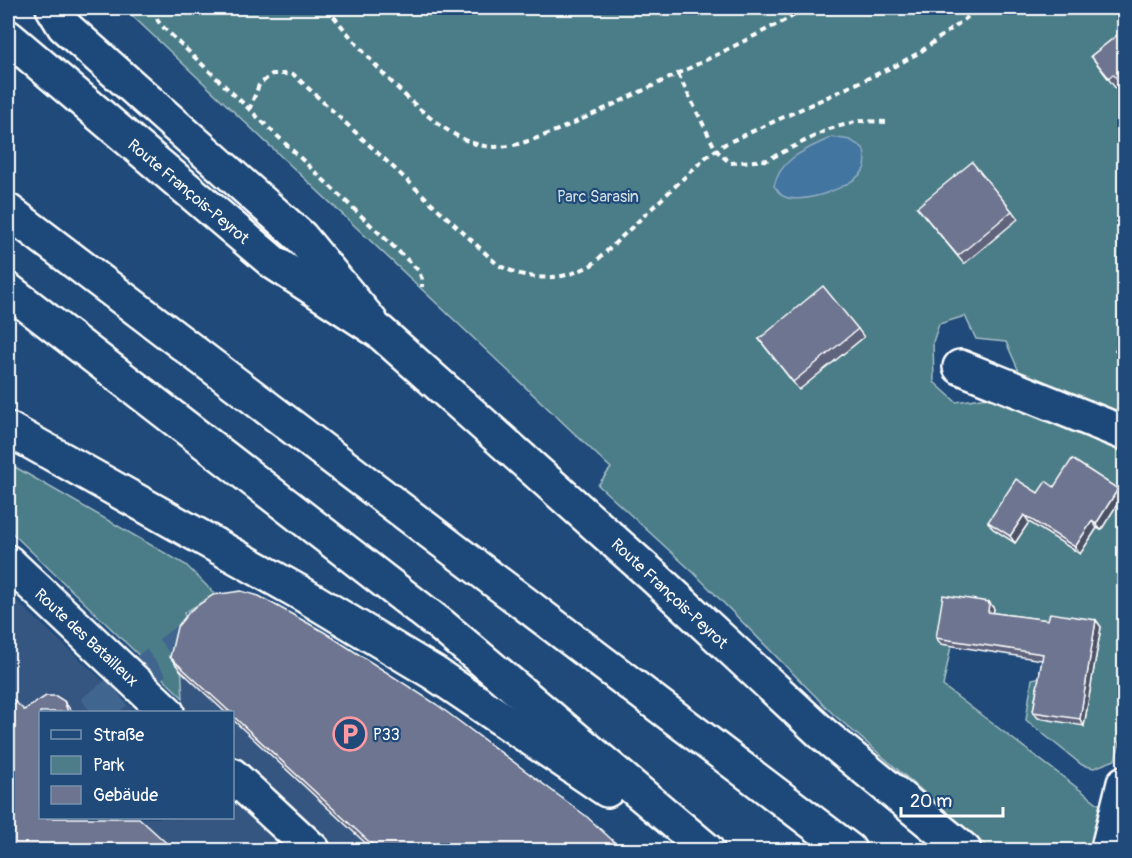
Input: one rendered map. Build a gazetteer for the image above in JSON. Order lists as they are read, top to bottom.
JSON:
{
  "streets": {
    "main road": ["Route François-Peyrot", "Route des Batailleux"]
  },
  "parks": ["Parc Sarasin"],
  "places": {
    "parking": ["P33"]
  },
  "legend": ["Straße", "Park", "Gebäude"],
  "scale_bar": "20 m"
}
